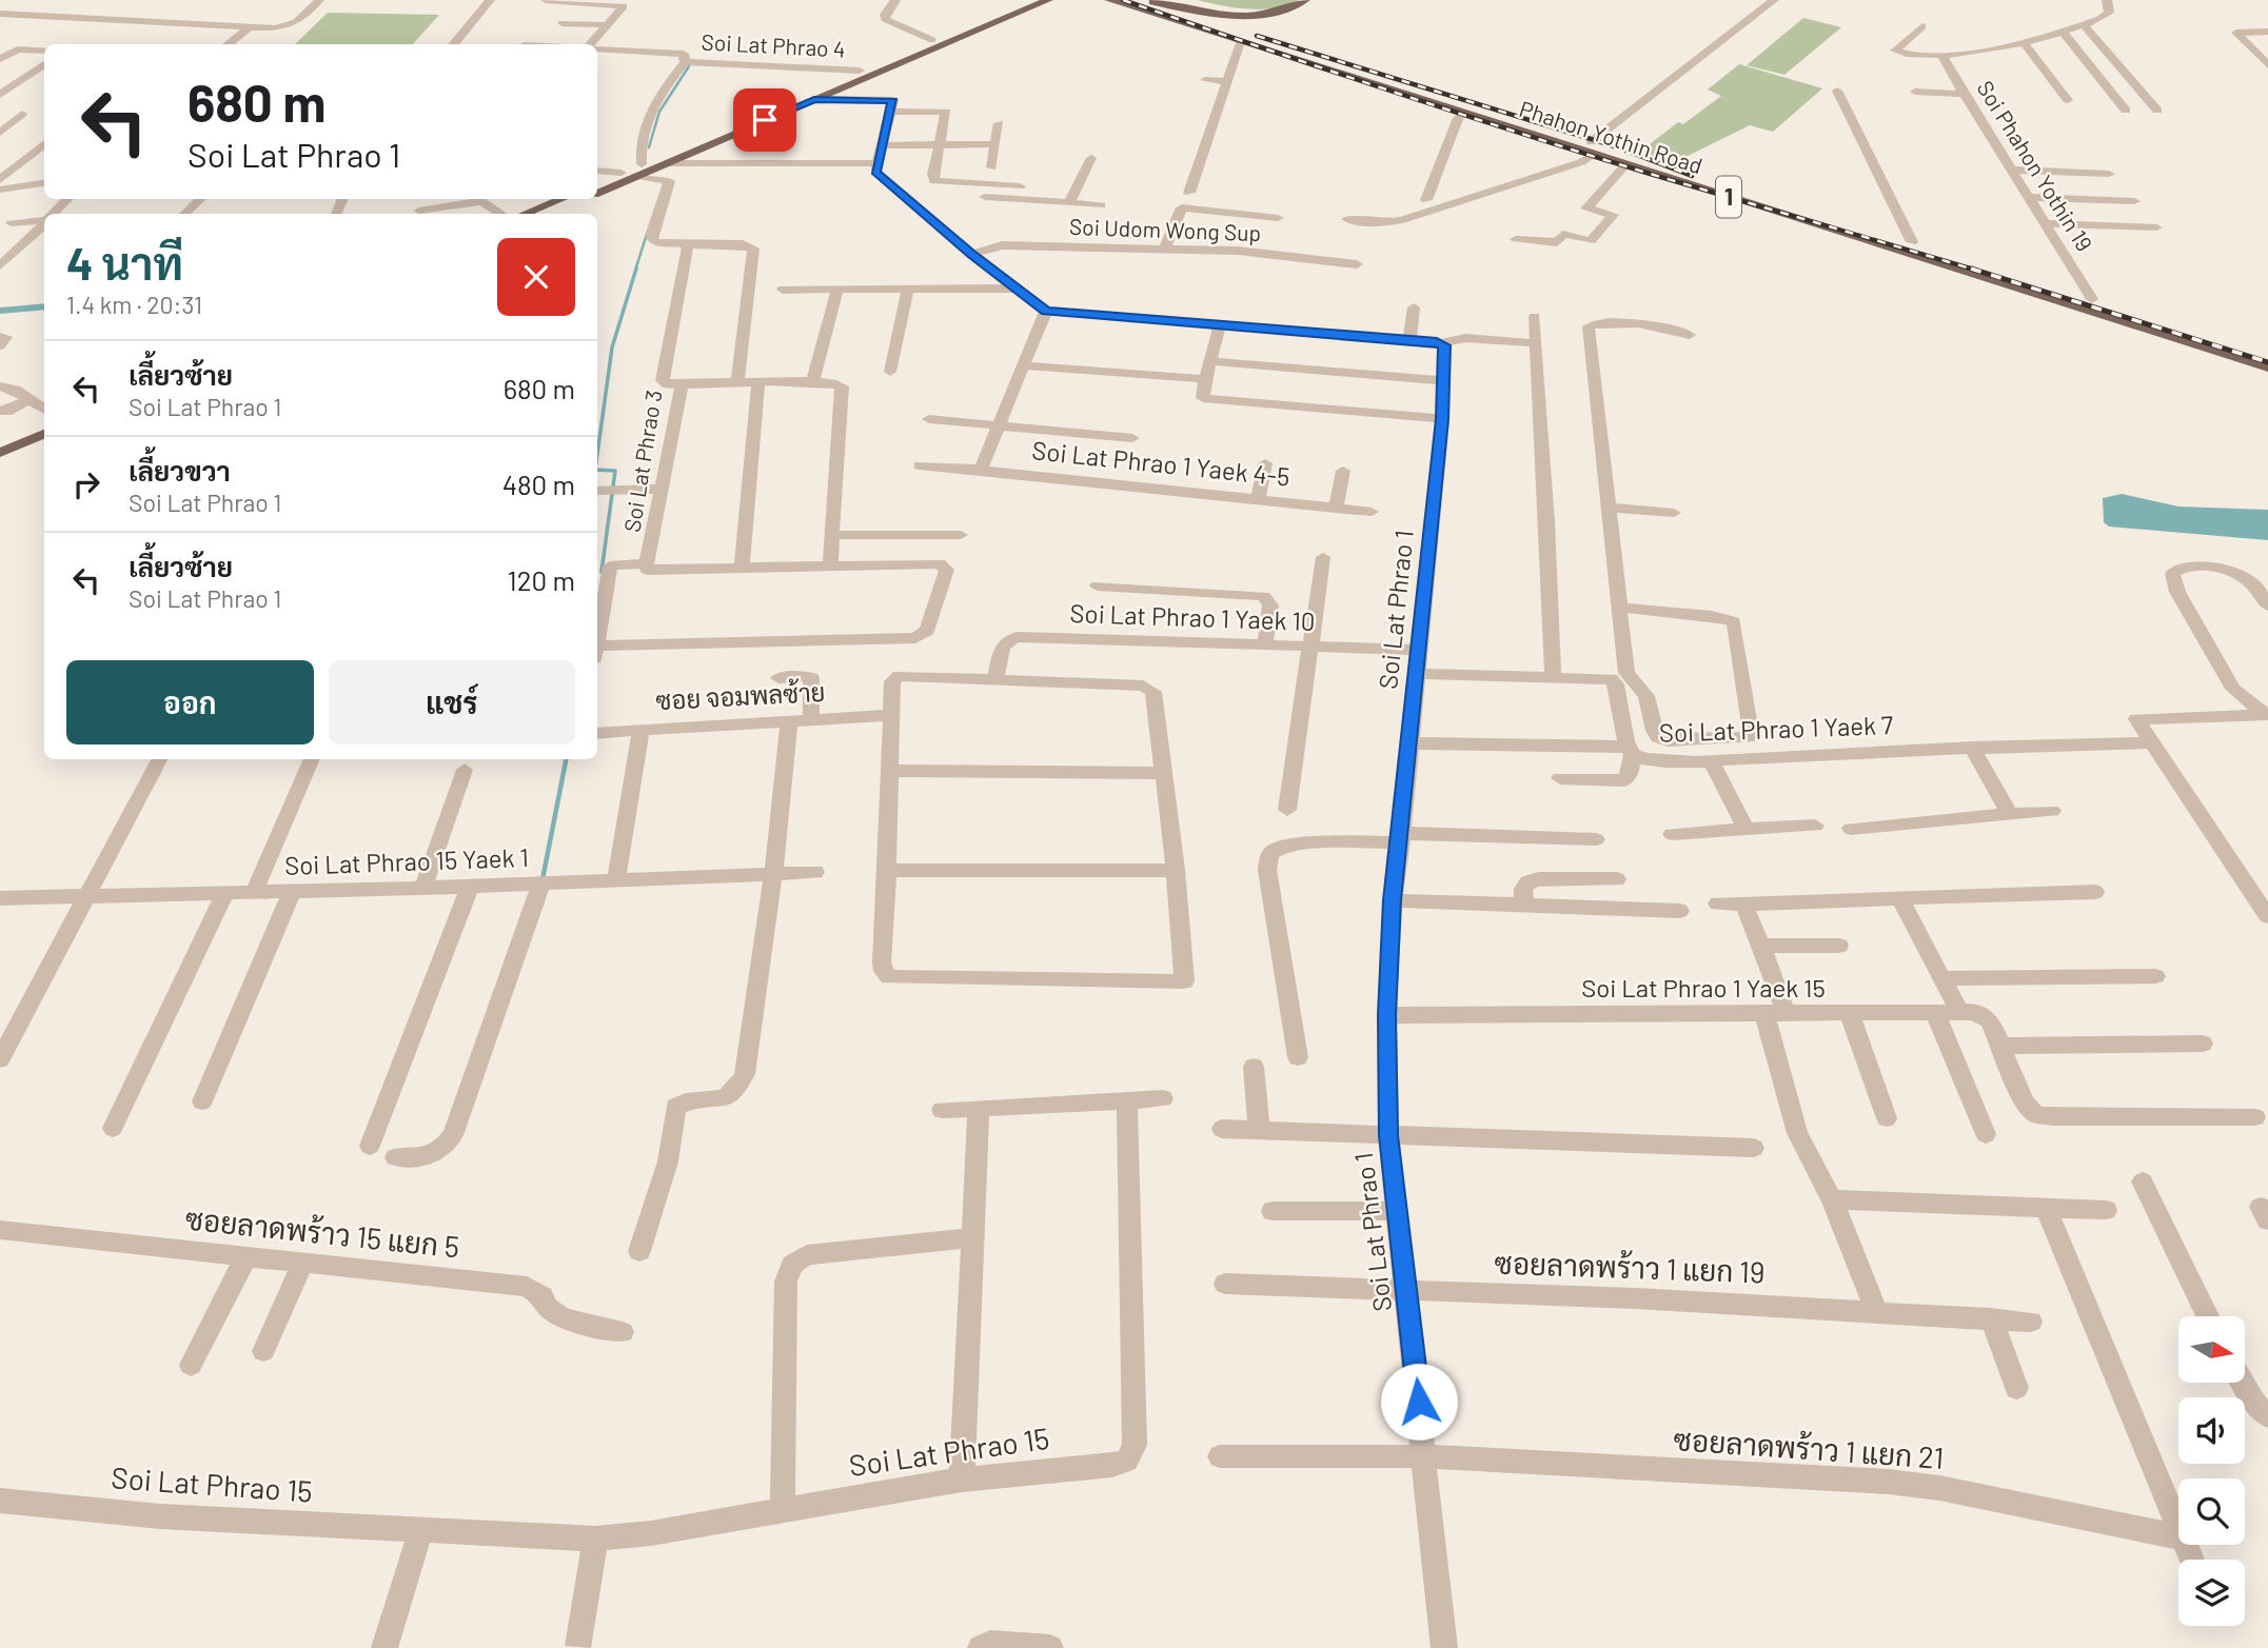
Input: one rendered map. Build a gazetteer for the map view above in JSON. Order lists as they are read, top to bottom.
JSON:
{
  "streets": {
    "main road": ["Phahon Yothin Road", "1"],
    "street": [
      "Soi Lat Phrao 4",
      "Soi Phahon Yothin 19",
      "Soi Udom Wong Sup",
      "Soi Lat Phrao 3",
      "Soi Lat Phrao 1 Yaek 4-5",
      "Soi Lat Phrao 1",
      "Soi Lat Phrao 1 Yaek 10",
      "ซอย จอมพลซ้าย",
      "Soi Lat Phrao 1 Yaek 7",
      "Soi Lat Phrao 15 Yaek 1",
      "Soi Lat Phrao 1 Yaek 15",
      "ซอยลาดพร้าว 15 แยก 5",
      "ซอยลาดพร้าว 1 แยก 19",
      "ซอยลาดพร้าว 1 แยก 21",
      "Soi Lat Phrao 15"
    ]
  },
  "crossings": [
    ["Phahon Yothin Road", "Soi Phahon Yothin 19"],
    ["Soi Lat Phrao 1", "Soi Lat Phrao 1 Yaek 10"],
    ["Soi Lat Phrao 1", "Soi Lat Phrao 1 Yaek 7"],
    ["Soi Lat Phrao 1", "Soi Lat Phrao 1 Yaek 15"],
    ["Soi Lat Phrao 1", "ซอยลาดพร้าว 1 แยก 19"],
    ["Soi Lat Phrao 1", "ซอยลาดพร้าว 1 แยก 21"]
  ],
  "north": "right",
  "page": {
    "turn": ["680 m", "Soi Lat Phrao 1"],
    "heading": ["4 นาที", "1.4 km · 20:31"],
    "list": [
      {
        "name": "เลี้ยวซ้าย",
        "note": "Soi Lat Phrao 1",
        "value": "680 m"
      },
      {
        "name": "เลี้ยวขวา",
        "note": "Soi Lat Phrao 1",
        "value": "480 m"
      },
      {
        "name": "เลี้ยวซ้าย",
        "note": "Soi Lat Phrao 1",
        "value": "120 m"
      }
    ],
    "buttons": ["ออก", "แชร์"]
  }
}
